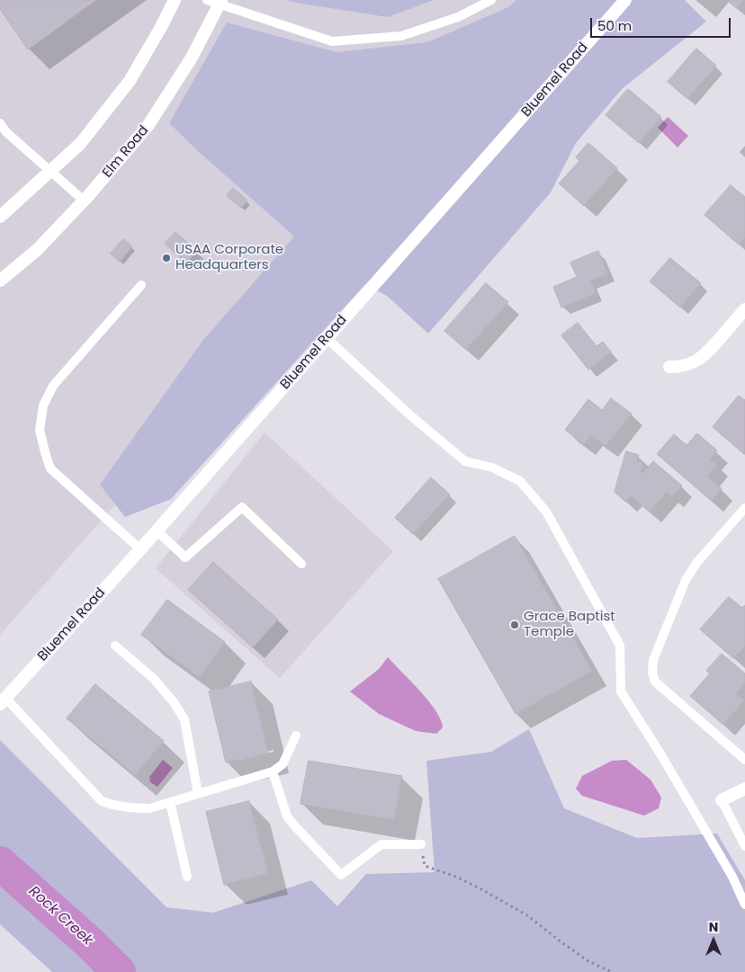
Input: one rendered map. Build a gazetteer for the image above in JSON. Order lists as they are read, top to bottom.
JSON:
{
  "streets": {
    "street": ["Bluemel Road", "Elm Road"]
  },
  "water": ["Rock Creek"],
  "places": ["USAA Corporate Headquarters", "Grace Baptist Temple"],
  "scale_bar": "50 m",
  "north": "top"
}
